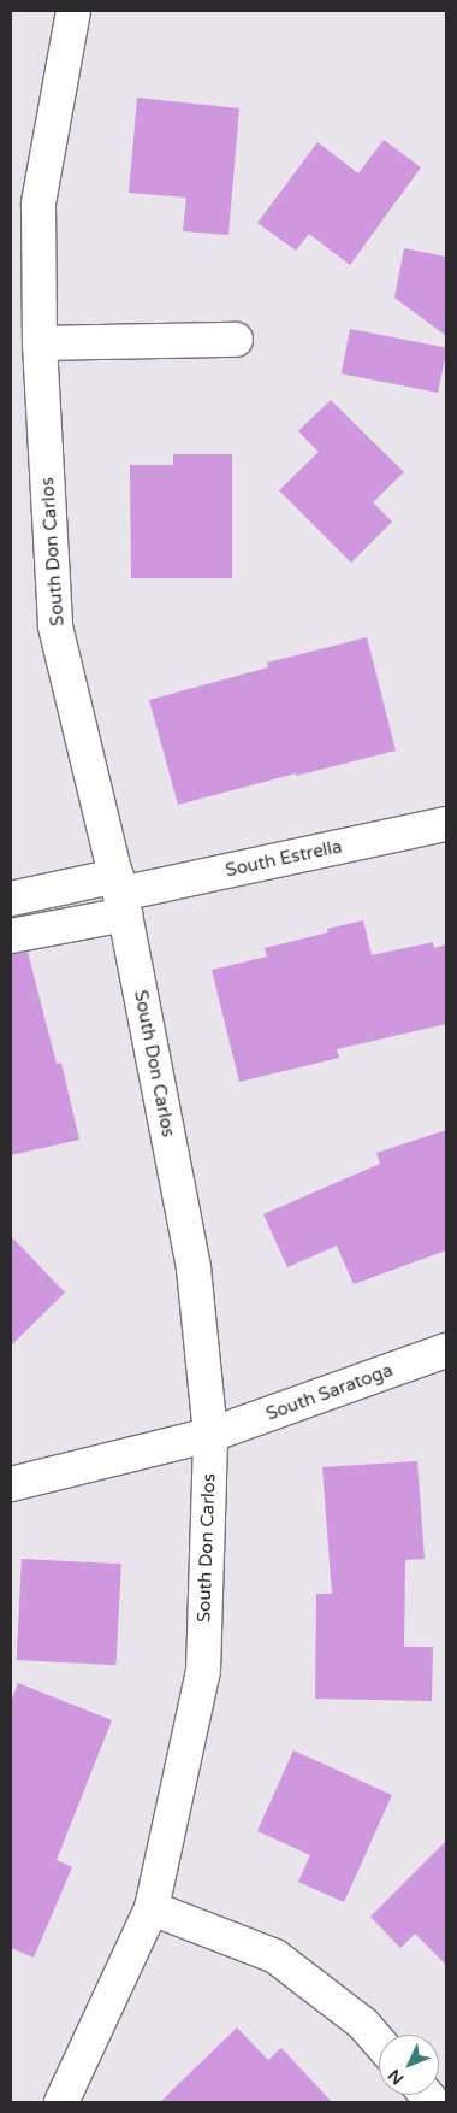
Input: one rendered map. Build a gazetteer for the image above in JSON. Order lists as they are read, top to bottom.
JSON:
{
  "streets": {
    "street": ["South Don Carlos", "South Estrella", "South Saratoga"]
  },
  "crossings": [
    ["South Don Carlos", "South Estrella"],
    ["South Don Carlos", "South Saratoga"]
  ],
  "north": "bottom left"
}
